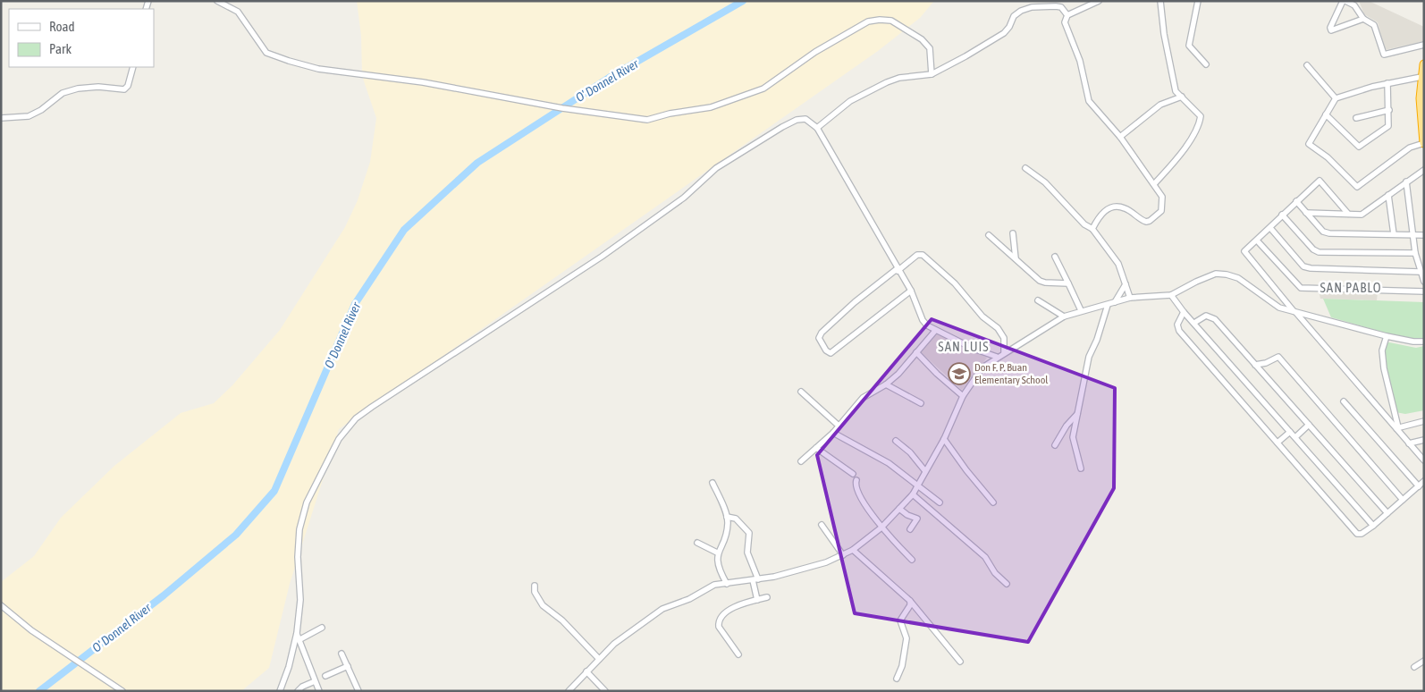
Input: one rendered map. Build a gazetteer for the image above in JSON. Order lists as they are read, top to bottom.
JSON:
{
  "districts": ["SAN PABLO", "SAN LUIS"],
  "water": ["O' Donnel River"],
  "places": {
    "school or university": ["Don F. P. Buan Elementary School"]
  },
  "legend": ["Road", "Park"]
}
